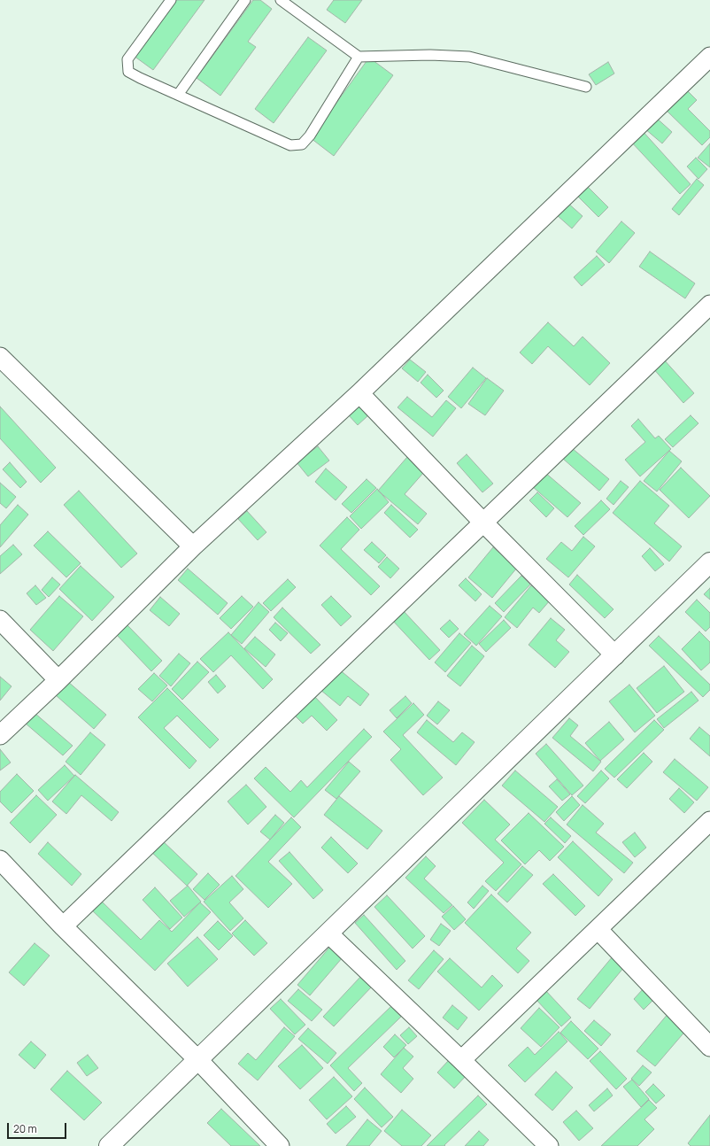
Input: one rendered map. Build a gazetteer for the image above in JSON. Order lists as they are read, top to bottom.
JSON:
{
  "scale_bar": "20 m"
}
